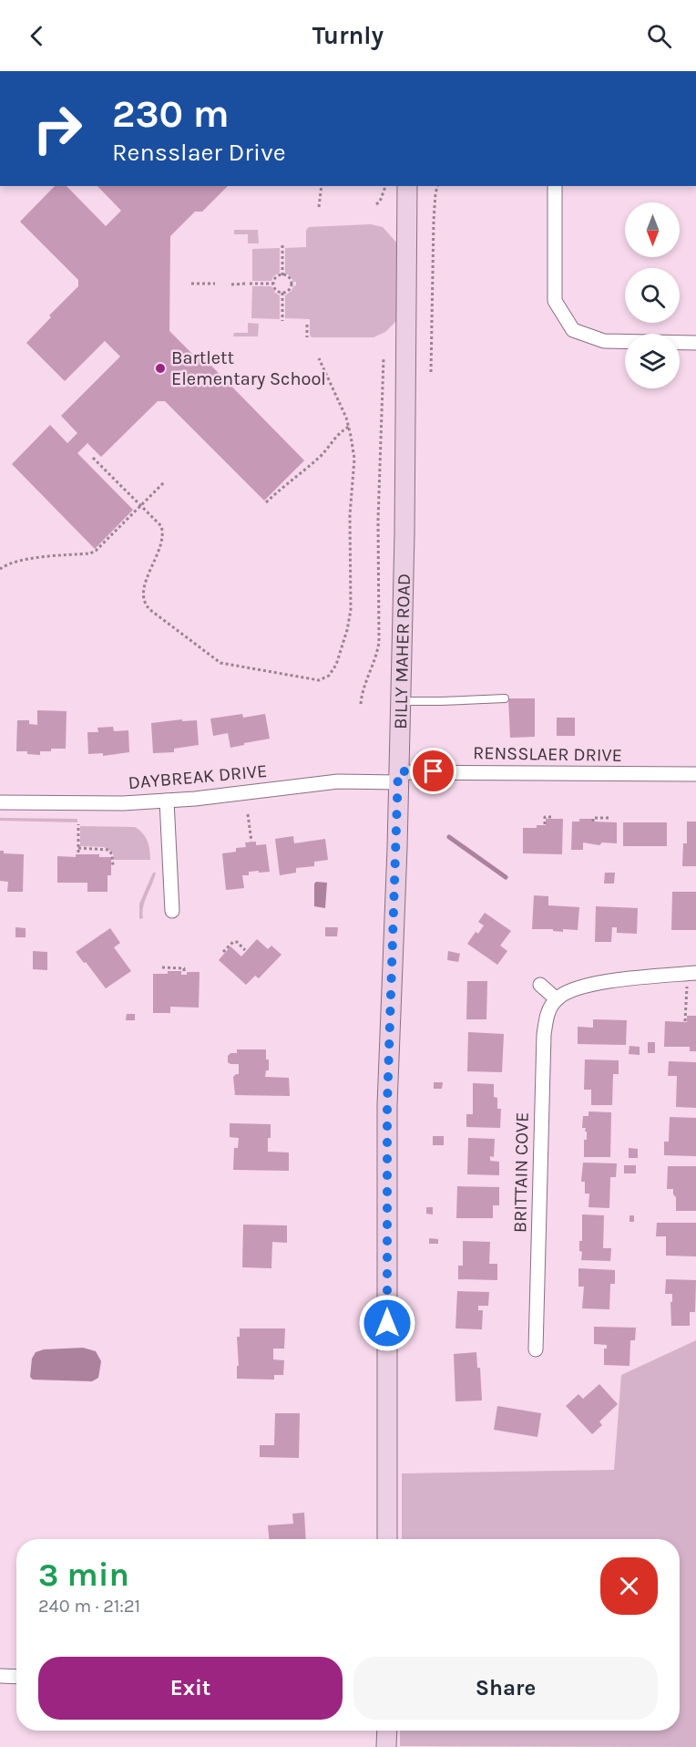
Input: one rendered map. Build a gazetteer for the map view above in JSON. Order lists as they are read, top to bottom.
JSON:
{
  "streets": {
    "main road": ["BILLY MAHER ROAD"],
    "street": ["RENSSLAER DRIVE", "DAYBREAK DRIVE", "BRITTAIN COVE"]
  },
  "crossings": [
    ["BILLY MAHER ROAD", "RENSSLAER DRIVE"],
    ["BILLY MAHER ROAD", "DAYBREAK DRIVE"],
    ["RENSSLAER DRIVE", "DAYBREAK DRIVE"]
  ],
  "places": ["Bartlett Elementary School"],
  "north": "bottom",
  "page": {
    "header": "Turnly",
    "turn": ["230 m", "Rensslaer Drive"],
    "heading": ["3 min", "240 m · 21:21"],
    "buttons": ["Exit", "Share"]
  }
}
